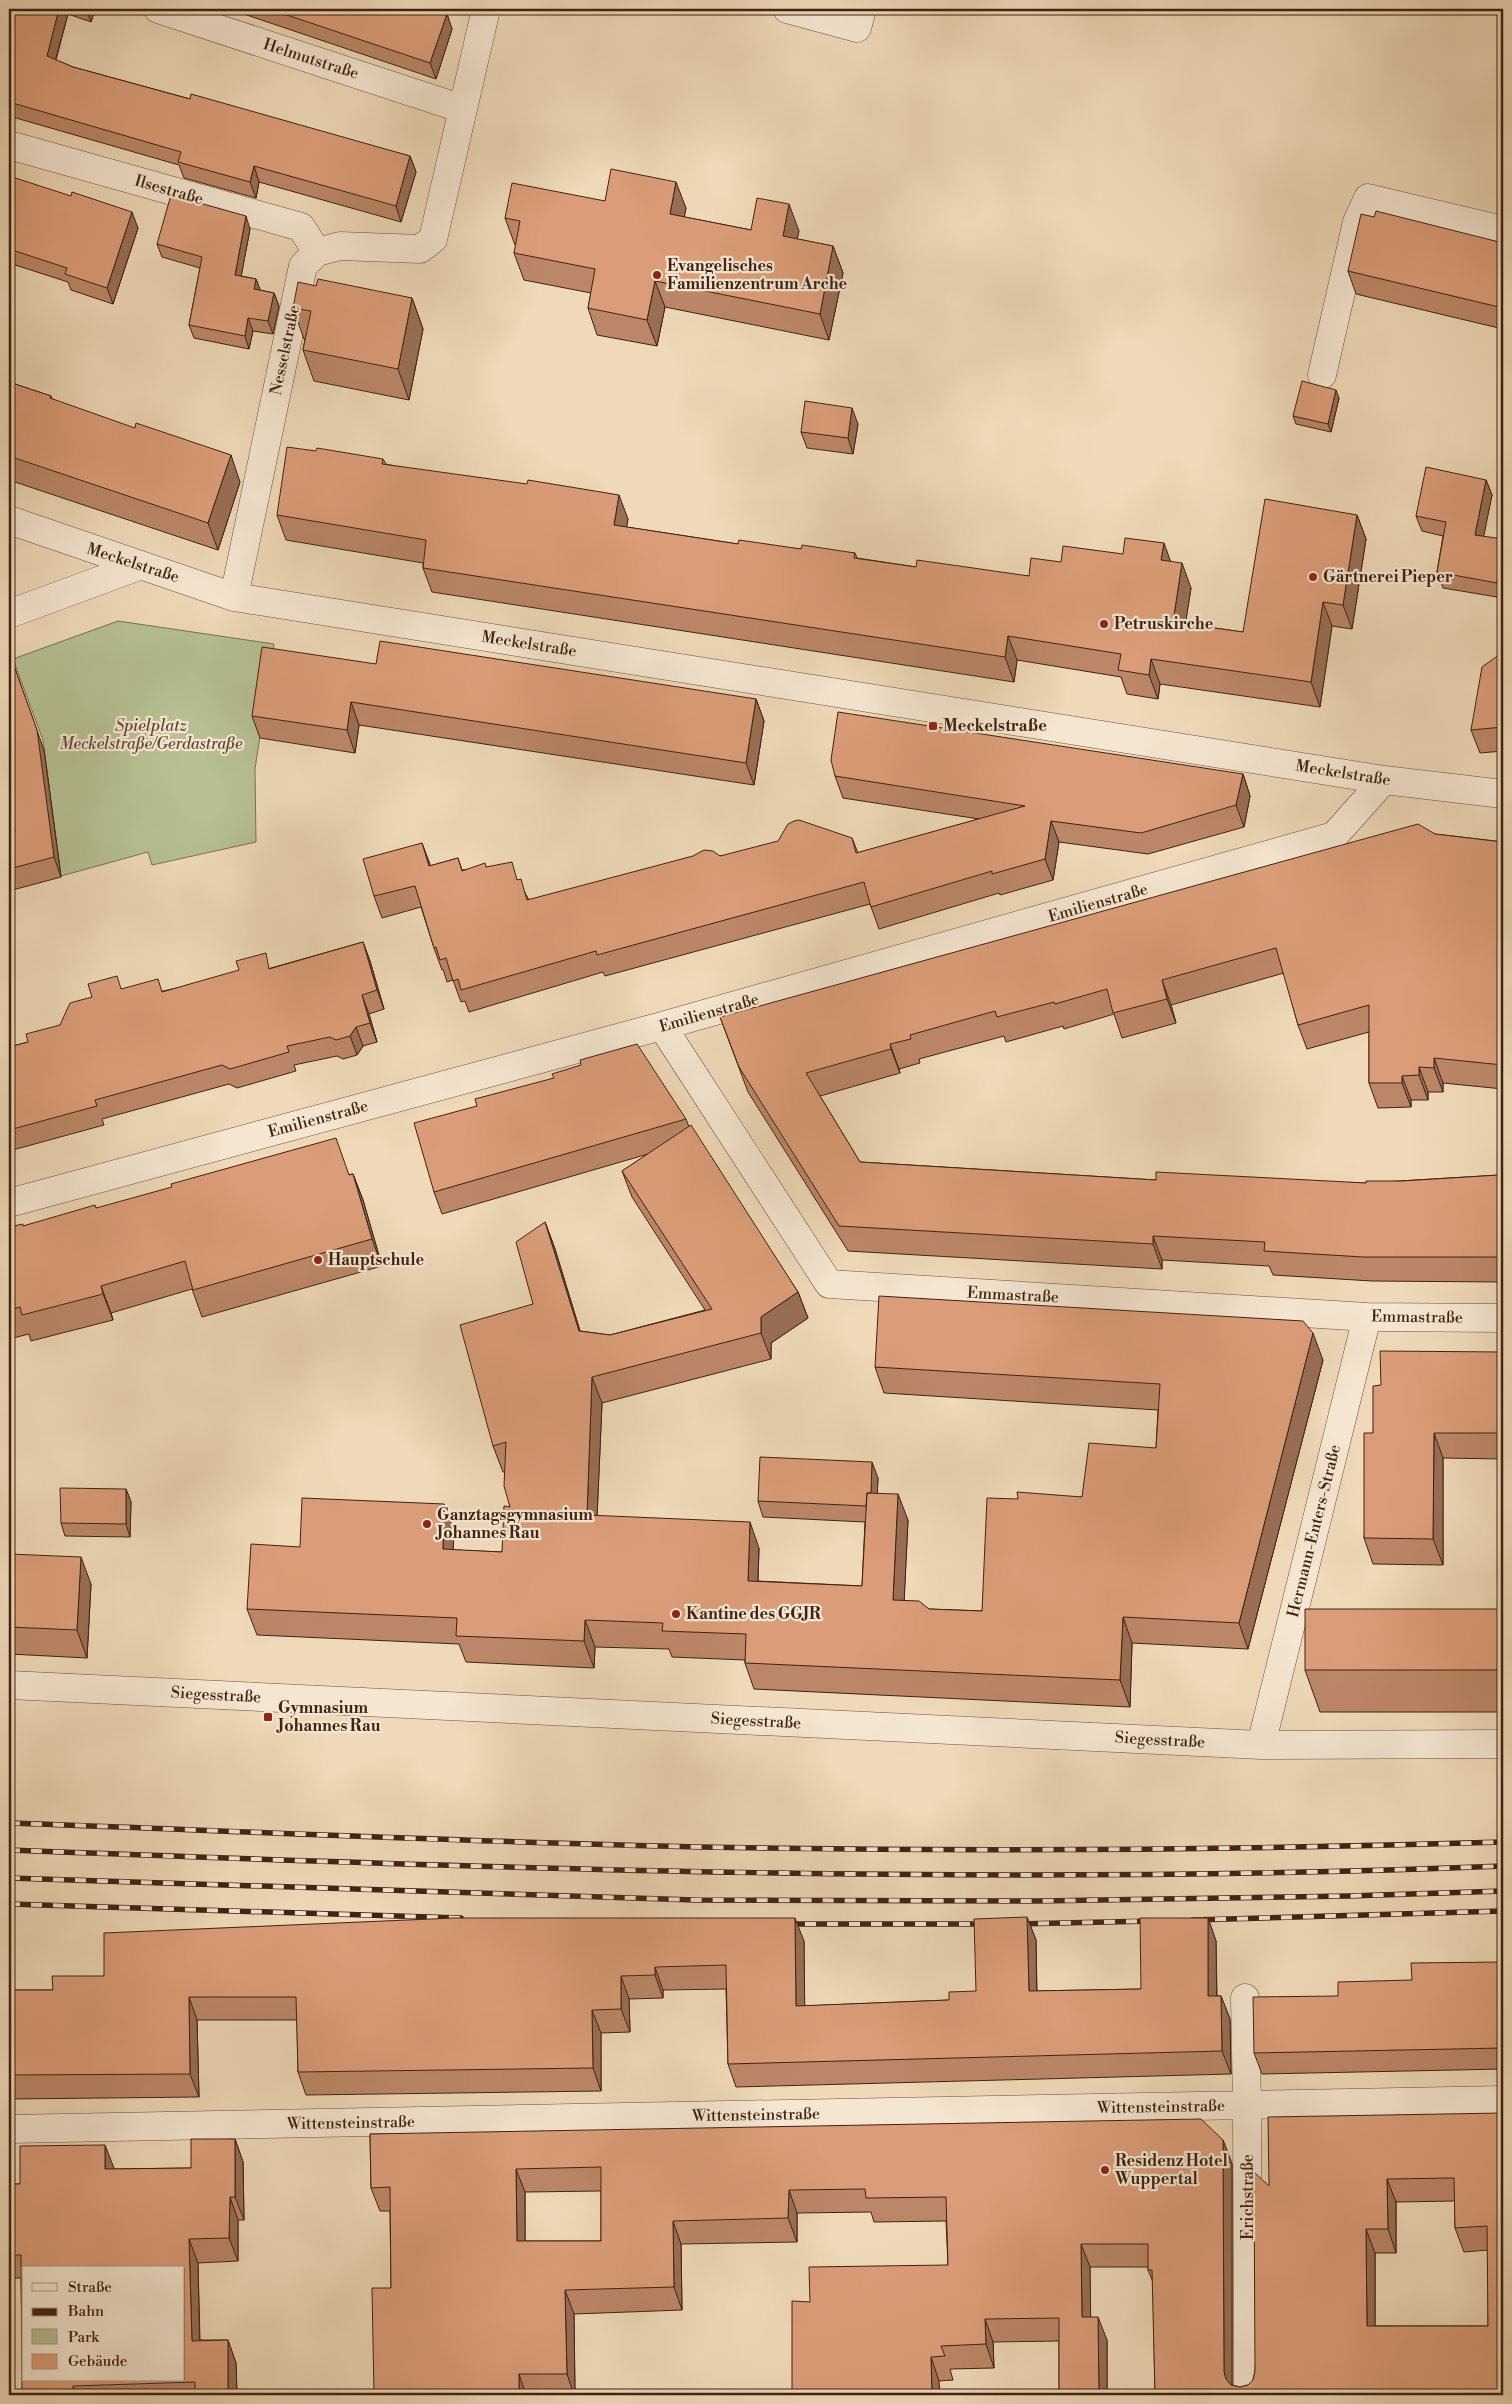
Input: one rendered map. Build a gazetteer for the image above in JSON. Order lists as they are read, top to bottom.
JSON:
{
  "streets": {
    "street": [
      "Helmutstraße",
      "Ilsestraße",
      "Nesselstraße",
      "Meckelstraße",
      "Emilienstraße",
      "Emmastraße",
      "Hermann-Enters-Straße",
      "Siegesstraße",
      "Wittensteinstraße",
      "Erichstraße"
    ]
  },
  "crossings": [
    ["Ilsestraße", "Nesselstraße"],
    ["Nesselstraße", "Meckelstraße"],
    ["Meckelstraße", "Emilienstraße"],
    ["Emilienstraße", "Emmastraße"],
    ["Emmastraße", "Hermann-Enters-Straße"],
    ["Hermann-Enters-Straße", "Siegesstraße"],
    ["Wittensteinstraße", "Erichstraße"]
  ],
  "parks": ["Spielplatz Meckelstraße/Gerdastraße"],
  "places": {
    "other": [
      "Evangelisches Familienzentrum Arche",
      "Gärtnerei Pieper",
      "Petruskirche",
      "Hauptschule",
      "Ganztagsgymnasium Johannes Rau",
      "Kantine des GGJR",
      "Residenz Hotel Wuppertal"
    ],
    "transit": ["Meckelstraße", "Gymnasium Johannes Rau"]
  },
  "legend": [
    "Straße",
    "Bahn",
    "Park",
    "Gebäude"
  ]
}
